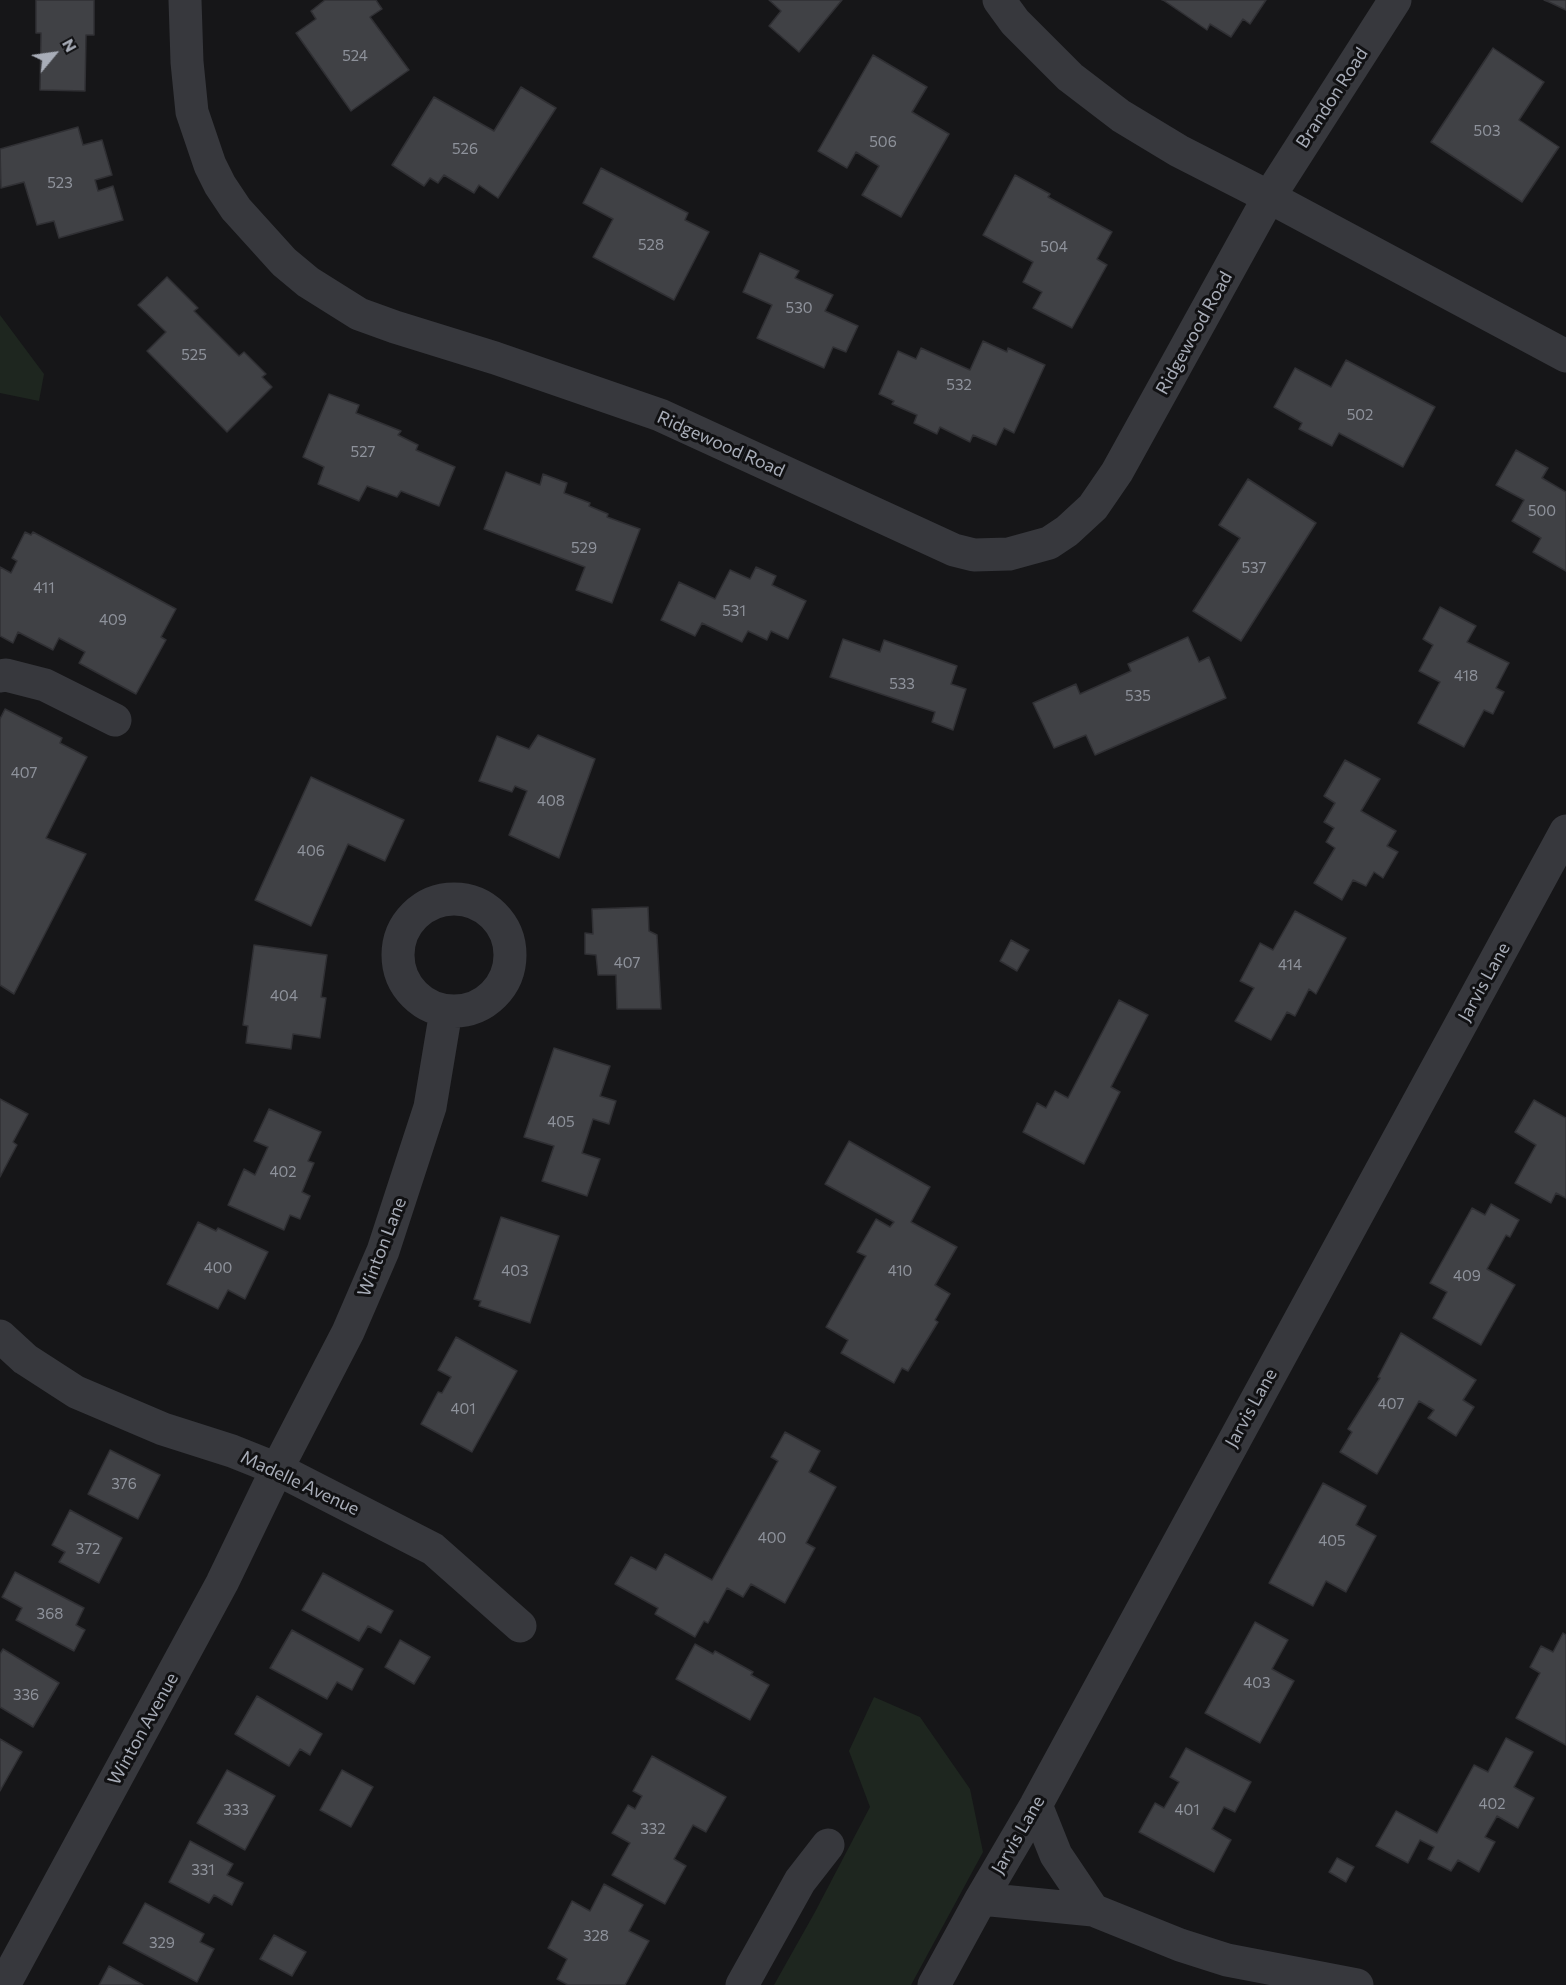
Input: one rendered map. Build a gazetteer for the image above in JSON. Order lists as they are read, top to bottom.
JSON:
{
  "streets": {
    "street": [
      "Brandon Road",
      "Ridgewood Road",
      "Jarvis Lane",
      "Winton Lane",
      "Madelle Avenue",
      "Winton Avenue"
    ]
  },
  "crossings": [
    ["Brandon Road", "Ridgewood Road"],
    ["Winton Lane", "Madelle Avenue"],
    ["Winton Lane", "Winton Avenue"],
    ["Madelle Avenue", "Winton Avenue"]
  ],
  "house_numbers": [
    "524",
    "503",
    "506",
    "526",
    "523",
    "528",
    "504",
    "530",
    "525",
    "532",
    "502",
    "527",
    "500",
    "529",
    "537",
    "411",
    "531",
    "409",
    "418",
    "533",
    "535",
    "407",
    "408",
    "406",
    "407",
    "414",
    "404",
    "405",
    "402",
    "400",
    "403",
    "410",
    "409",
    "407",
    "401",
    "376",
    "400",
    "405",
    "372",
    "368",
    "403",
    "336",
    "402",
    "333",
    "401",
    "332",
    "331",
    "328",
    "329"
  ],
  "north": "top right"
}
